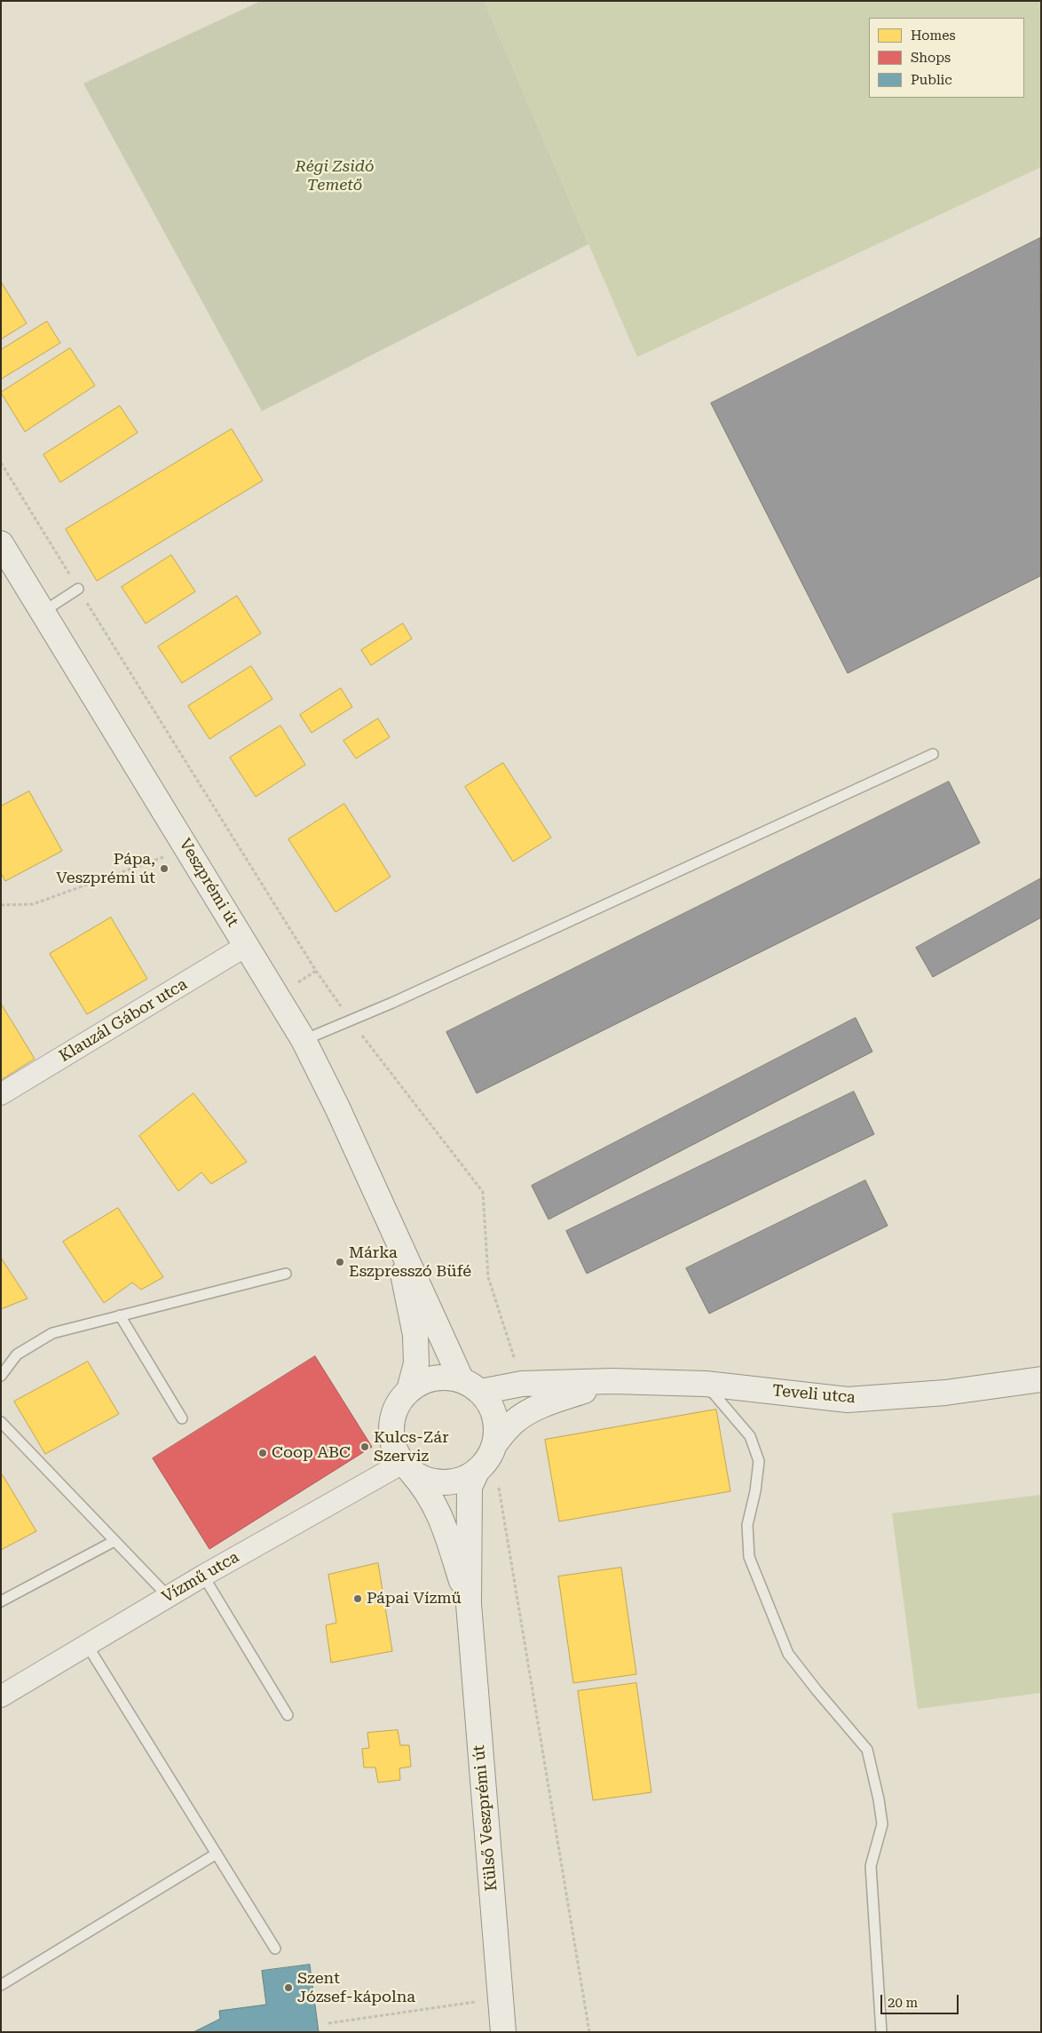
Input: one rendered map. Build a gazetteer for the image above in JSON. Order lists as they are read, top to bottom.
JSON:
{
  "streets": {
    "main road": ["Veszprémi út", "Teveli utca", "Külső Veszprémi út"],
    "street": ["Klauzál Gábor utca", "Vízmű utca"]
  },
  "crossings": [
    ["Veszprémi út", "Klauzál Gábor utca"],
    ["Veszprémi út", "Teveli utca"],
    ["Veszprémi út", "Vízmű utca"],
    ["Veszprémi út", "Külső Veszprémi út"],
    ["Teveli utca", "Vízmű utca"],
    ["Teveli utca", "Külső Veszprémi út"],
    ["Vízmű utca", "Külső Veszprémi út"]
  ],
  "parks": ["Régi Zsidó Temető"],
  "places": [
    "Pápa, Veszprémi út",
    "Márka Eszpresszó Büfé",
    "Kulcs-Zár Szerviz",
    "Coop ABC",
    "Pápai Vízmű",
    "Szent József-kápolna"
  ],
  "legend": ["Homes", "Shops", "Public"],
  "scale_bar": "20 m"
}
